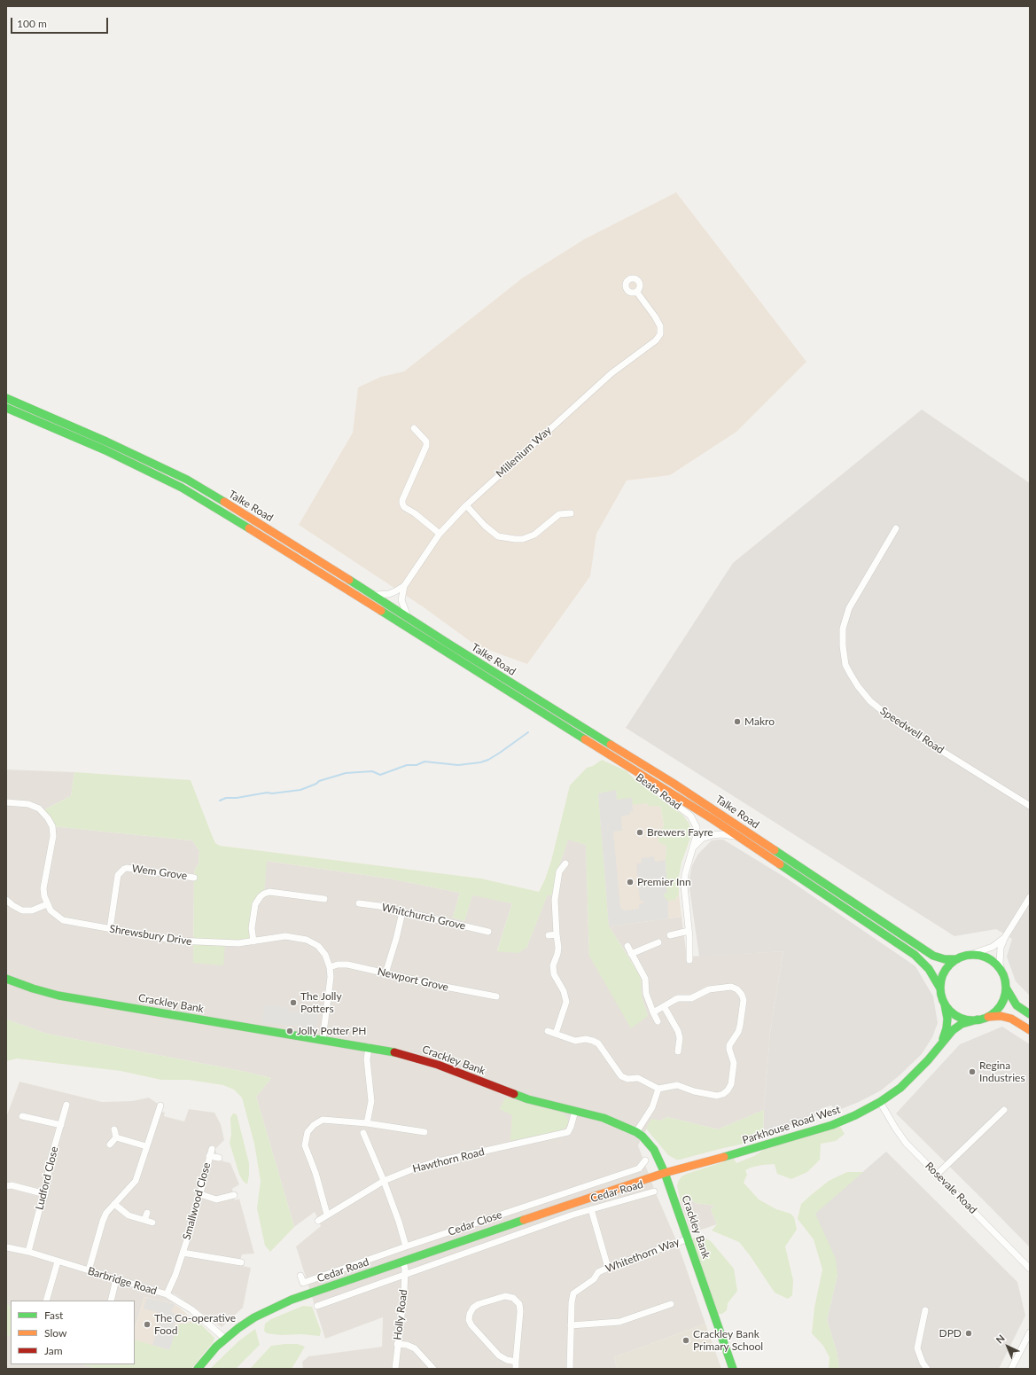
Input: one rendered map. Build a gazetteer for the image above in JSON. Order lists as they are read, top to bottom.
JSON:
{
  "streets": {
    "main road": [
      "Talke Road",
      "Crackley Bank",
      "Parkhouse Road West",
      "Cedar Road"
    ],
    "street": [
      "Millenium Way",
      "Speedwell Road",
      "Beata Road",
      "Wem Grove",
      "Whitchurch Grove",
      "Shrewsbury Drive",
      "Newport Grove",
      "Hawthorn Road",
      "Ludford Close",
      "Rosevale Road",
      "Smallwood Close",
      "Cedar Close",
      "Whitethorn Way",
      "Barbridge Road",
      "Holly Road"
    ]
  },
  "crossings": [
    ["Millenium Way", "Talke Road"],
    ["Talke Road", "Beata Road"],
    ["Talke Road", "Parkhouse Road West"],
    ["Wem Grove", "Shrewsbury Drive"],
    ["Shrewsbury Drive", "Newport Grove"],
    ["Shrewsbury Drive", "Crackley Bank"],
    ["Crackley Bank", "Parkhouse Road West"],
    ["Crackley Bank", "Hawthorn Road"],
    ["Crackley Bank", "Cedar Road"],
    ["Crackley Bank", "Whitethorn Way"],
    ["Parkhouse Road West", "Rosevale Road"],
    ["Parkhouse Road West", "Cedar Road"],
    ["Ludford Close", "Barbridge Road"],
    ["Cedar Road", "Cedar Close"],
    ["Cedar Road", "Barbridge Road"],
    ["Cedar Road", "Holly Road"],
    ["Smallwood Close", "Barbridge Road"]
  ],
  "places": [
    "Makro",
    "Brewers Fayre",
    "Premier Inn",
    "The Jolly Potters",
    "Jolly Potter PH",
    "Regina Industries",
    "The Co-operative Food",
    "DPD",
    "Crackley Bank Primary School"
  ],
  "legend": ["Fast", "Slow", "Jam"],
  "scale_bar": "100 m",
  "north": "top left"
}
